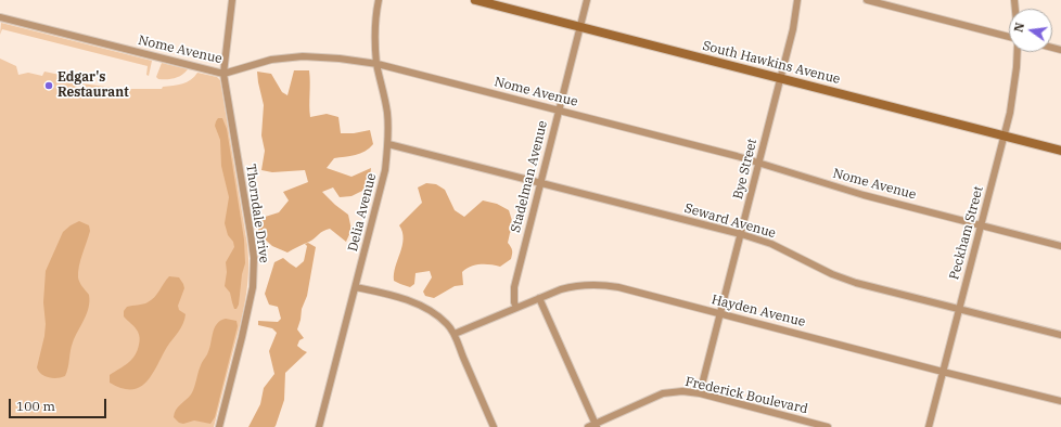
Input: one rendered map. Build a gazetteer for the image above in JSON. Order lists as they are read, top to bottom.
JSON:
{
  "streets": {
    "main road": ["South Hawkins Avenue"],
    "street": [
      "Nome Avenue",
      "Bye Street",
      "Stadelman Avenue",
      "Delia Avenue",
      "Thorndale Drive",
      "Seward Avenue",
      "Peckham Street",
      "Hayden Avenue",
      "Frederick Boulevard"
    ]
  },
  "crossings": [
    ["Nome Avenue", "Bye Street"],
    ["Nome Avenue", "Stadelman Avenue"],
    ["Nome Avenue", "Delia Avenue"],
    ["Nome Avenue", "Thorndale Drive"],
    ["Nome Avenue", "Peckham Street"],
    ["South Hawkins Avenue", "Bye Street"],
    ["South Hawkins Avenue", "Stadelman Avenue"],
    ["South Hawkins Avenue", "Peckham Street"],
    ["Bye Street", "Seward Avenue"],
    ["Bye Street", "Hayden Avenue"],
    ["Bye Street", "Frederick Boulevard"],
    ["Stadelman Avenue", "Seward Avenue"],
    ["Stadelman Avenue", "Hayden Avenue"],
    ["Delia Avenue", "Seward Avenue"],
    ["Seward Avenue", "Peckham Street"],
    ["Peckham Street", "Hayden Avenue"]
  ],
  "places": ["Edgar's Restaurant"],
  "scale_bar": "100 m",
  "north": "left"
}
